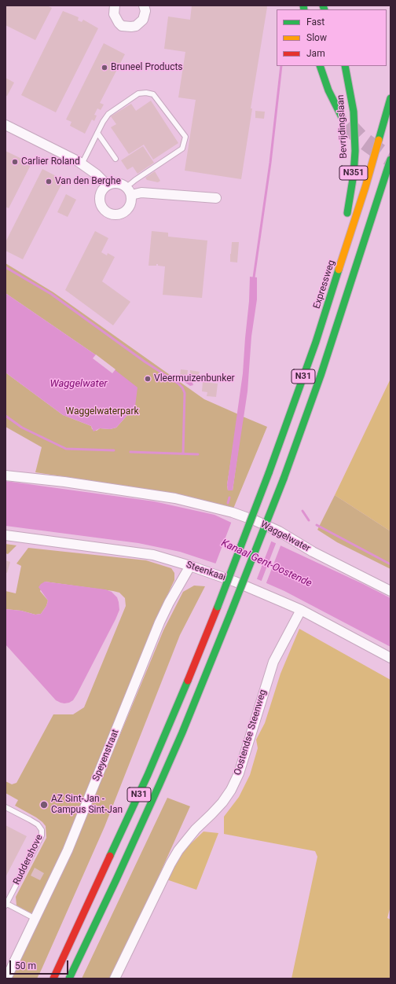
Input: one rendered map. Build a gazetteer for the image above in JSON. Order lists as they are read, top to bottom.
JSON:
{
  "streets": {
    "highway": [
      "Bevrijdingslaan",
      "N351",
      "Expressweg",
      "N31"
    ],
    "street": [
      "Waggelwater",
      "Steenkaai",
      "Oostendse Steenweg",
      "Speyenstraat"
    ],
    "lane": ["Ruddershove"]
  },
  "crossings": [
    ["Steenkaai", "Oostendse Steenweg"],
    ["Steenkaai", "Speyenstraat"]
  ],
  "water": ["Waggelwater", "Kanaal Gent-Oostende"],
  "parks": ["Waggelwaterpark"],
  "places": [
    "Bruneel Products",
    "Carlier Roland",
    "Van den Berghe",
    "Vleermuizenbunker",
    "AZ Sint-Jan - Campus Sint-Jan"
  ],
  "legend": ["Fast", "Slow", "Jam"],
  "scale_bar": "50 m"
}
